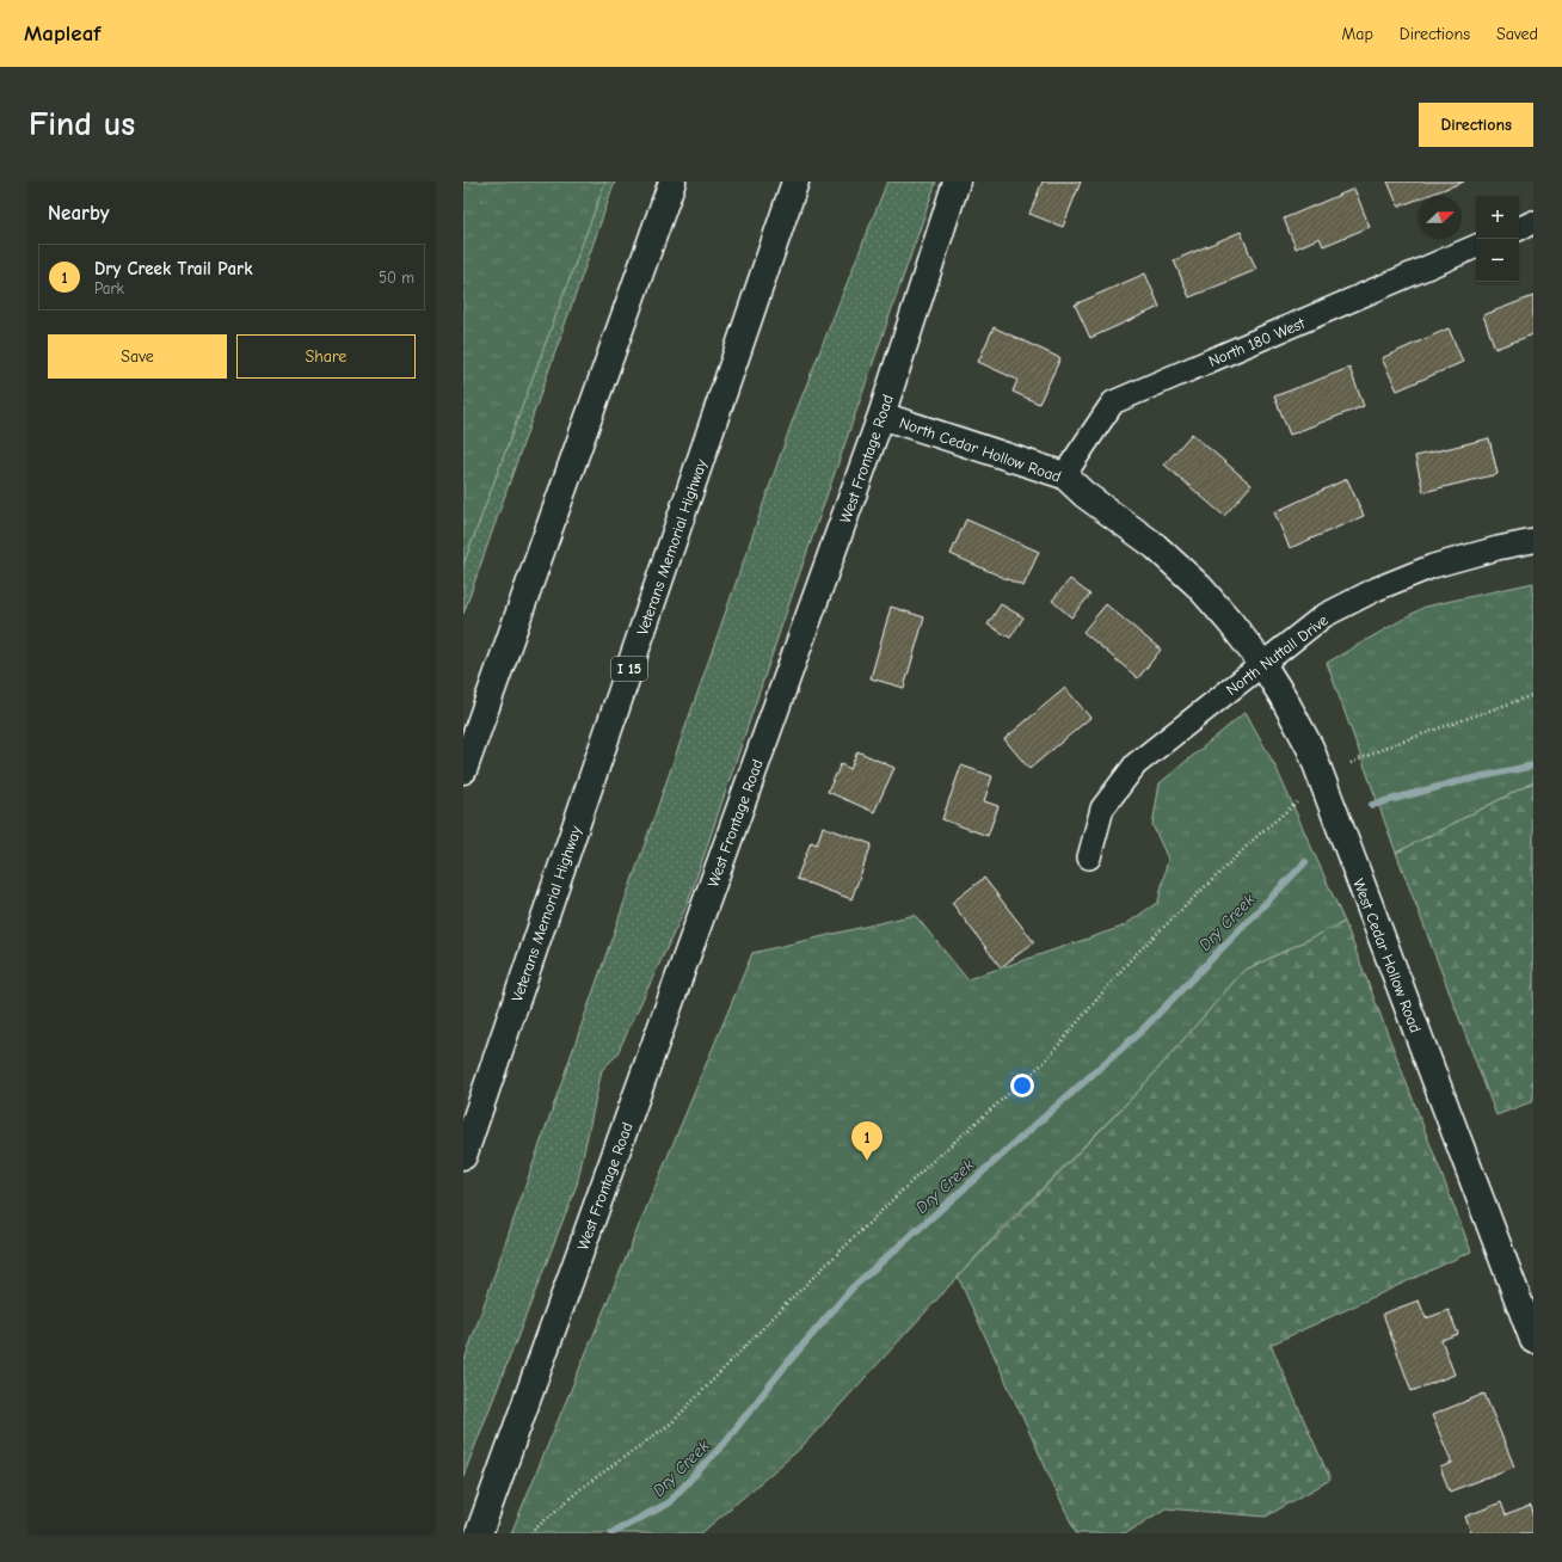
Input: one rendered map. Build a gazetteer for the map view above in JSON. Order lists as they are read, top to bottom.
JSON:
{
  "streets": {
    "main road": [
      "North Cedar Hollow Road",
      "West Frontage Road",
      "Veterans Memorial Highway",
      "I 15",
      "West Cedar Hollow Road"
    ],
    "street": ["North 180 West", "North Nuttall Drive"]
  },
  "crossings": [
    ["North 180 West", "North Cedar Hollow Road"],
    ["North Cedar Hollow Road", "West Frontage Road"],
    ["North Cedar Hollow Road", "North Nuttall Drive"],
    ["North Cedar Hollow Road", "West Cedar Hollow Road"],
    ["North Nuttall Drive", "West Cedar Hollow Road"]
  ],
  "water": ["Dry Creek"],
  "north": "right",
  "page": {
    "header": "Mapleaf",
    "nav": ["Map", "Directions", "Saved"],
    "buttons": [
      "Directions",
      ["Save", "Share"]
    ],
    "title": "Find us",
    "heading": "Nearby",
    "map_buttons": ["+", "−"],
    "list": [
      {
        "mark": "1",
        "name": "Dry Creek Trail Park",
        "note": "Park",
        "value": "50 m"
      }
    ],
    "pins": "1"
  }
}
